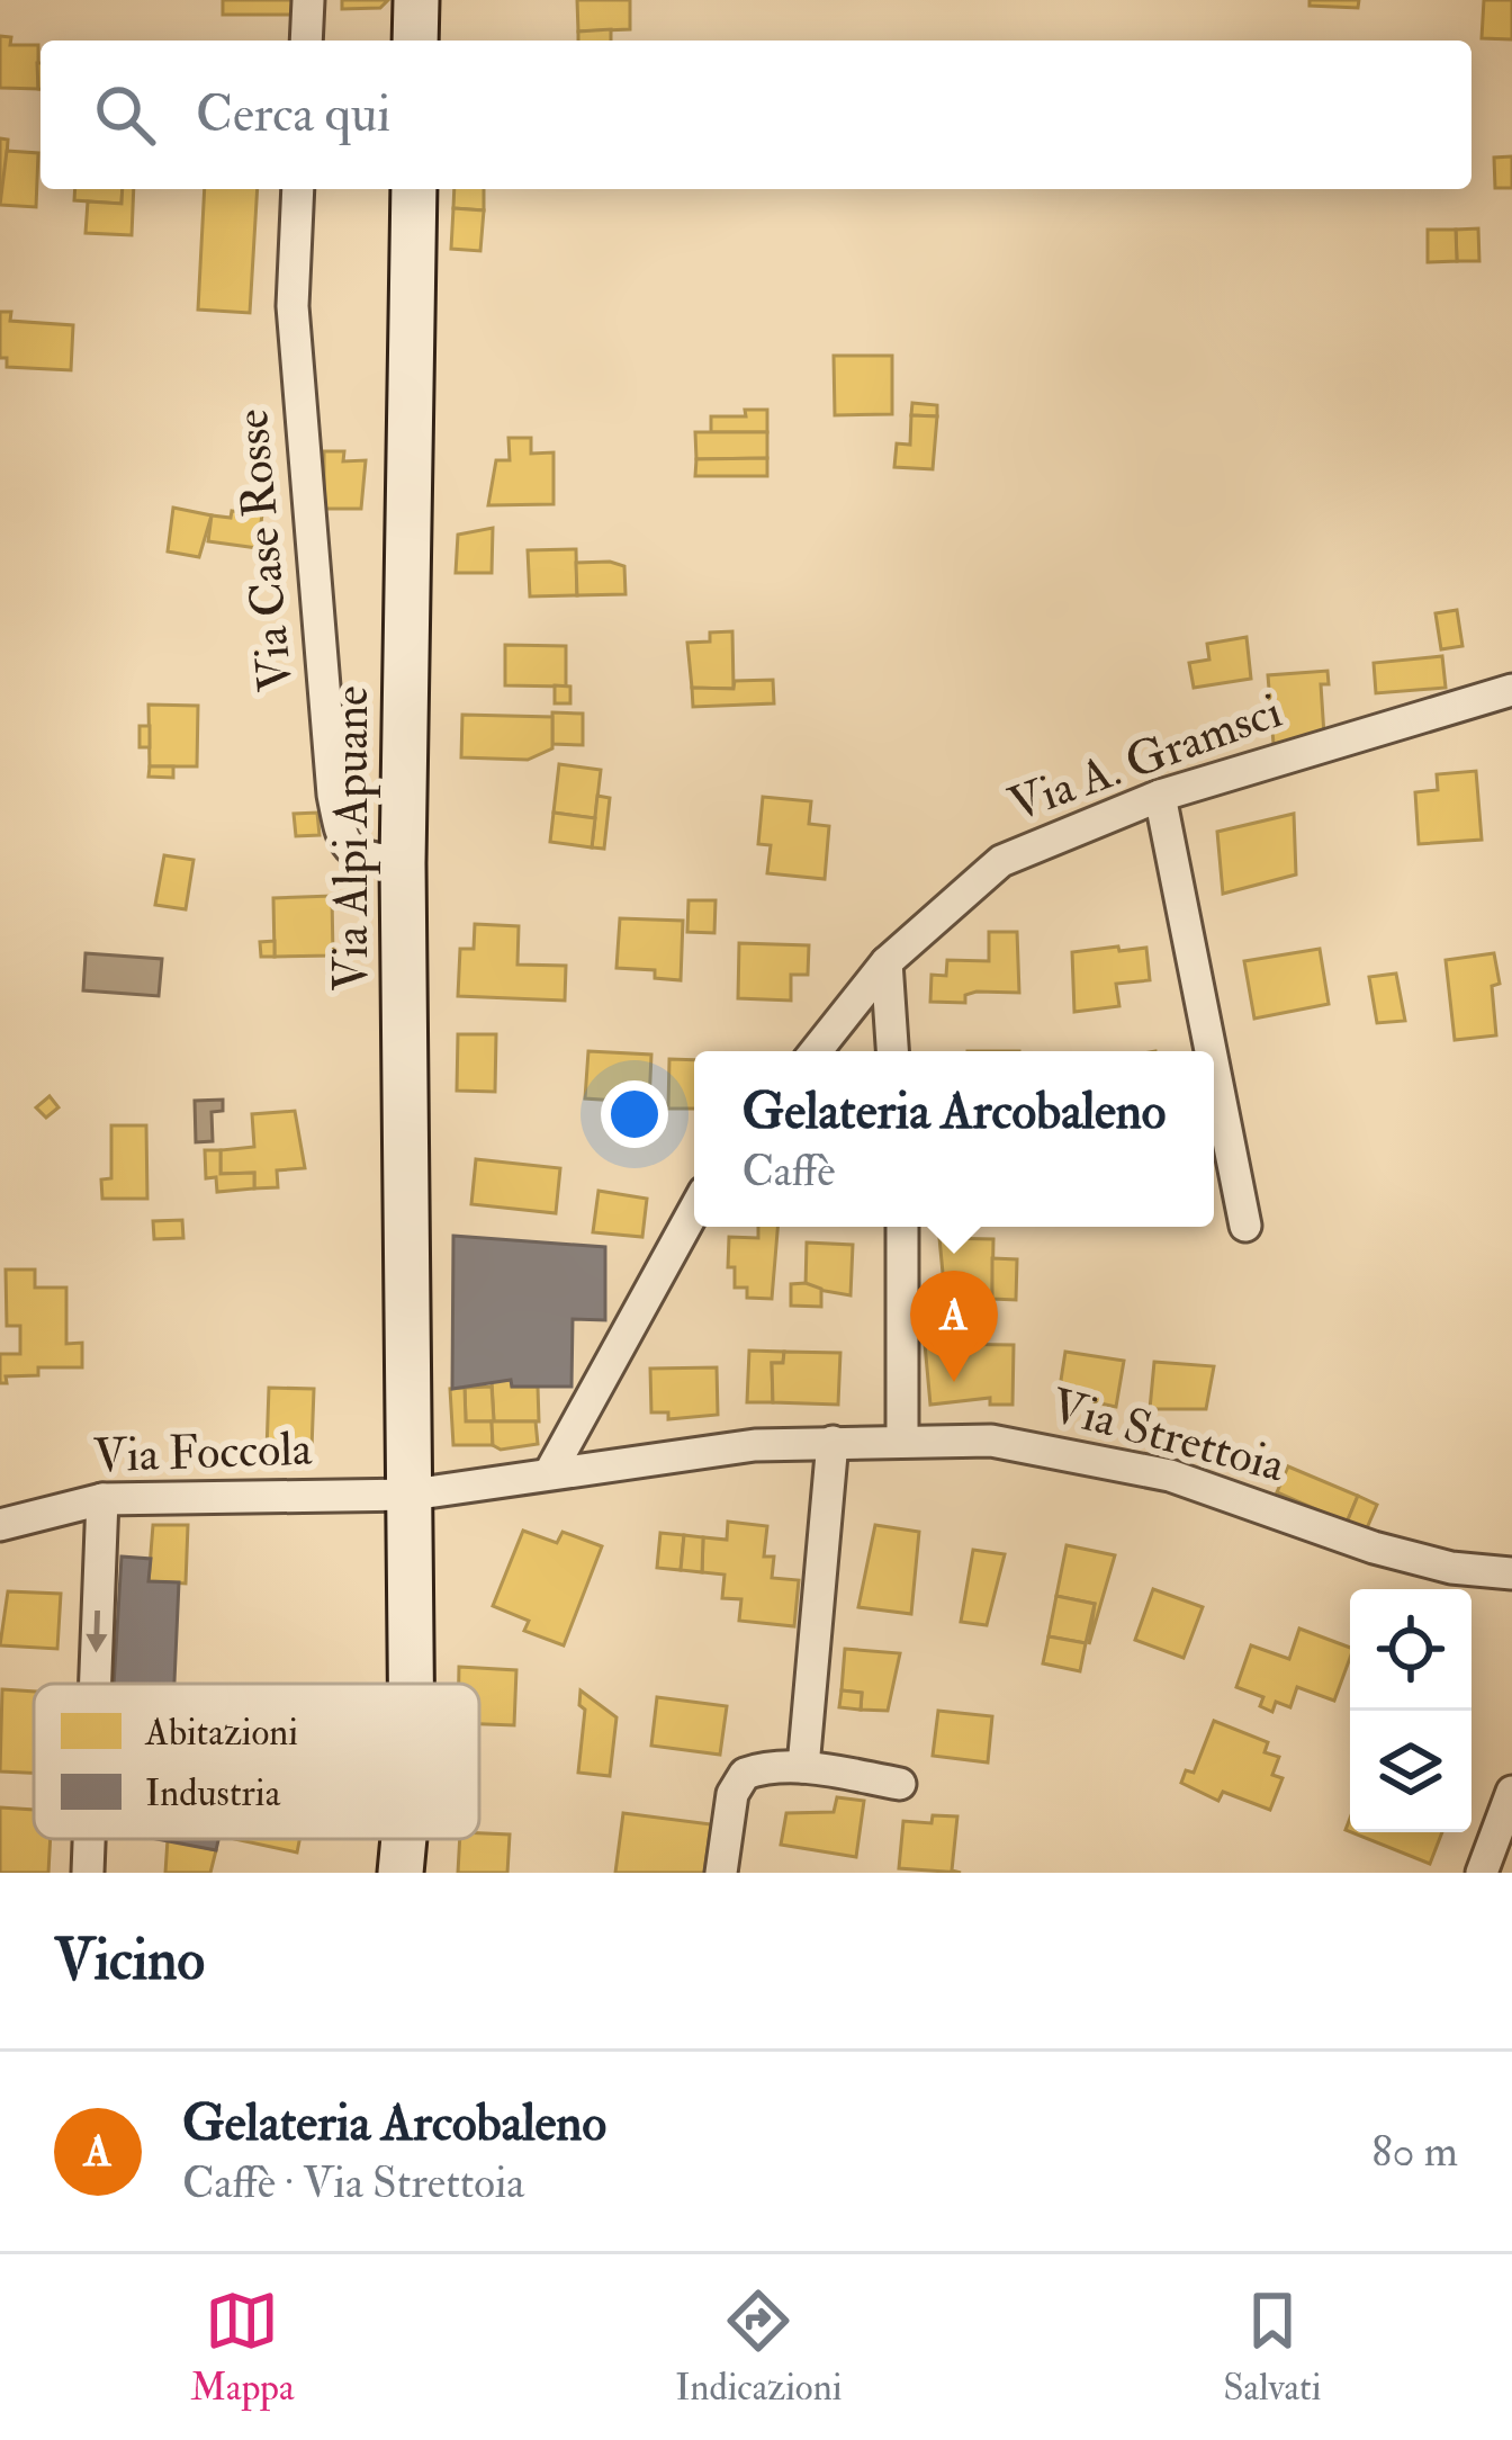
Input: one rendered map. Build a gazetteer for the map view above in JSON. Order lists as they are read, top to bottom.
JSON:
{
  "streets": {
    "main road": ["Via Alpi Apuane"],
    "street": [
      "Via Case Rosse",
      "Via A. Gramsci",
      "Via Strettoia",
      "Via Foccola"
    ]
  },
  "crossings": [
    ["Via Case Rosse", "Via Alpi Apuane"],
    ["Via Alpi Apuane", "Via Foccola"],
    ["Via Strettoia", "Via Foccola"]
  ],
  "legend": ["Abitazioni", "Industria"],
  "page": {
    "search": "Cerca qui",
    "popup": ["Gelateria Arcobaleno", "Caffè"],
    "pins": "A",
    "heading": "Vicino",
    "list": [
      {
        "mark": "A",
        "name": "Gelateria Arcobaleno",
        "note": "Caffè · Via Strettoia",
        "value": "80 m"
      }
    ],
    "nav": ["Mappa", "Indicazioni", "Salvati"]
  }
}
